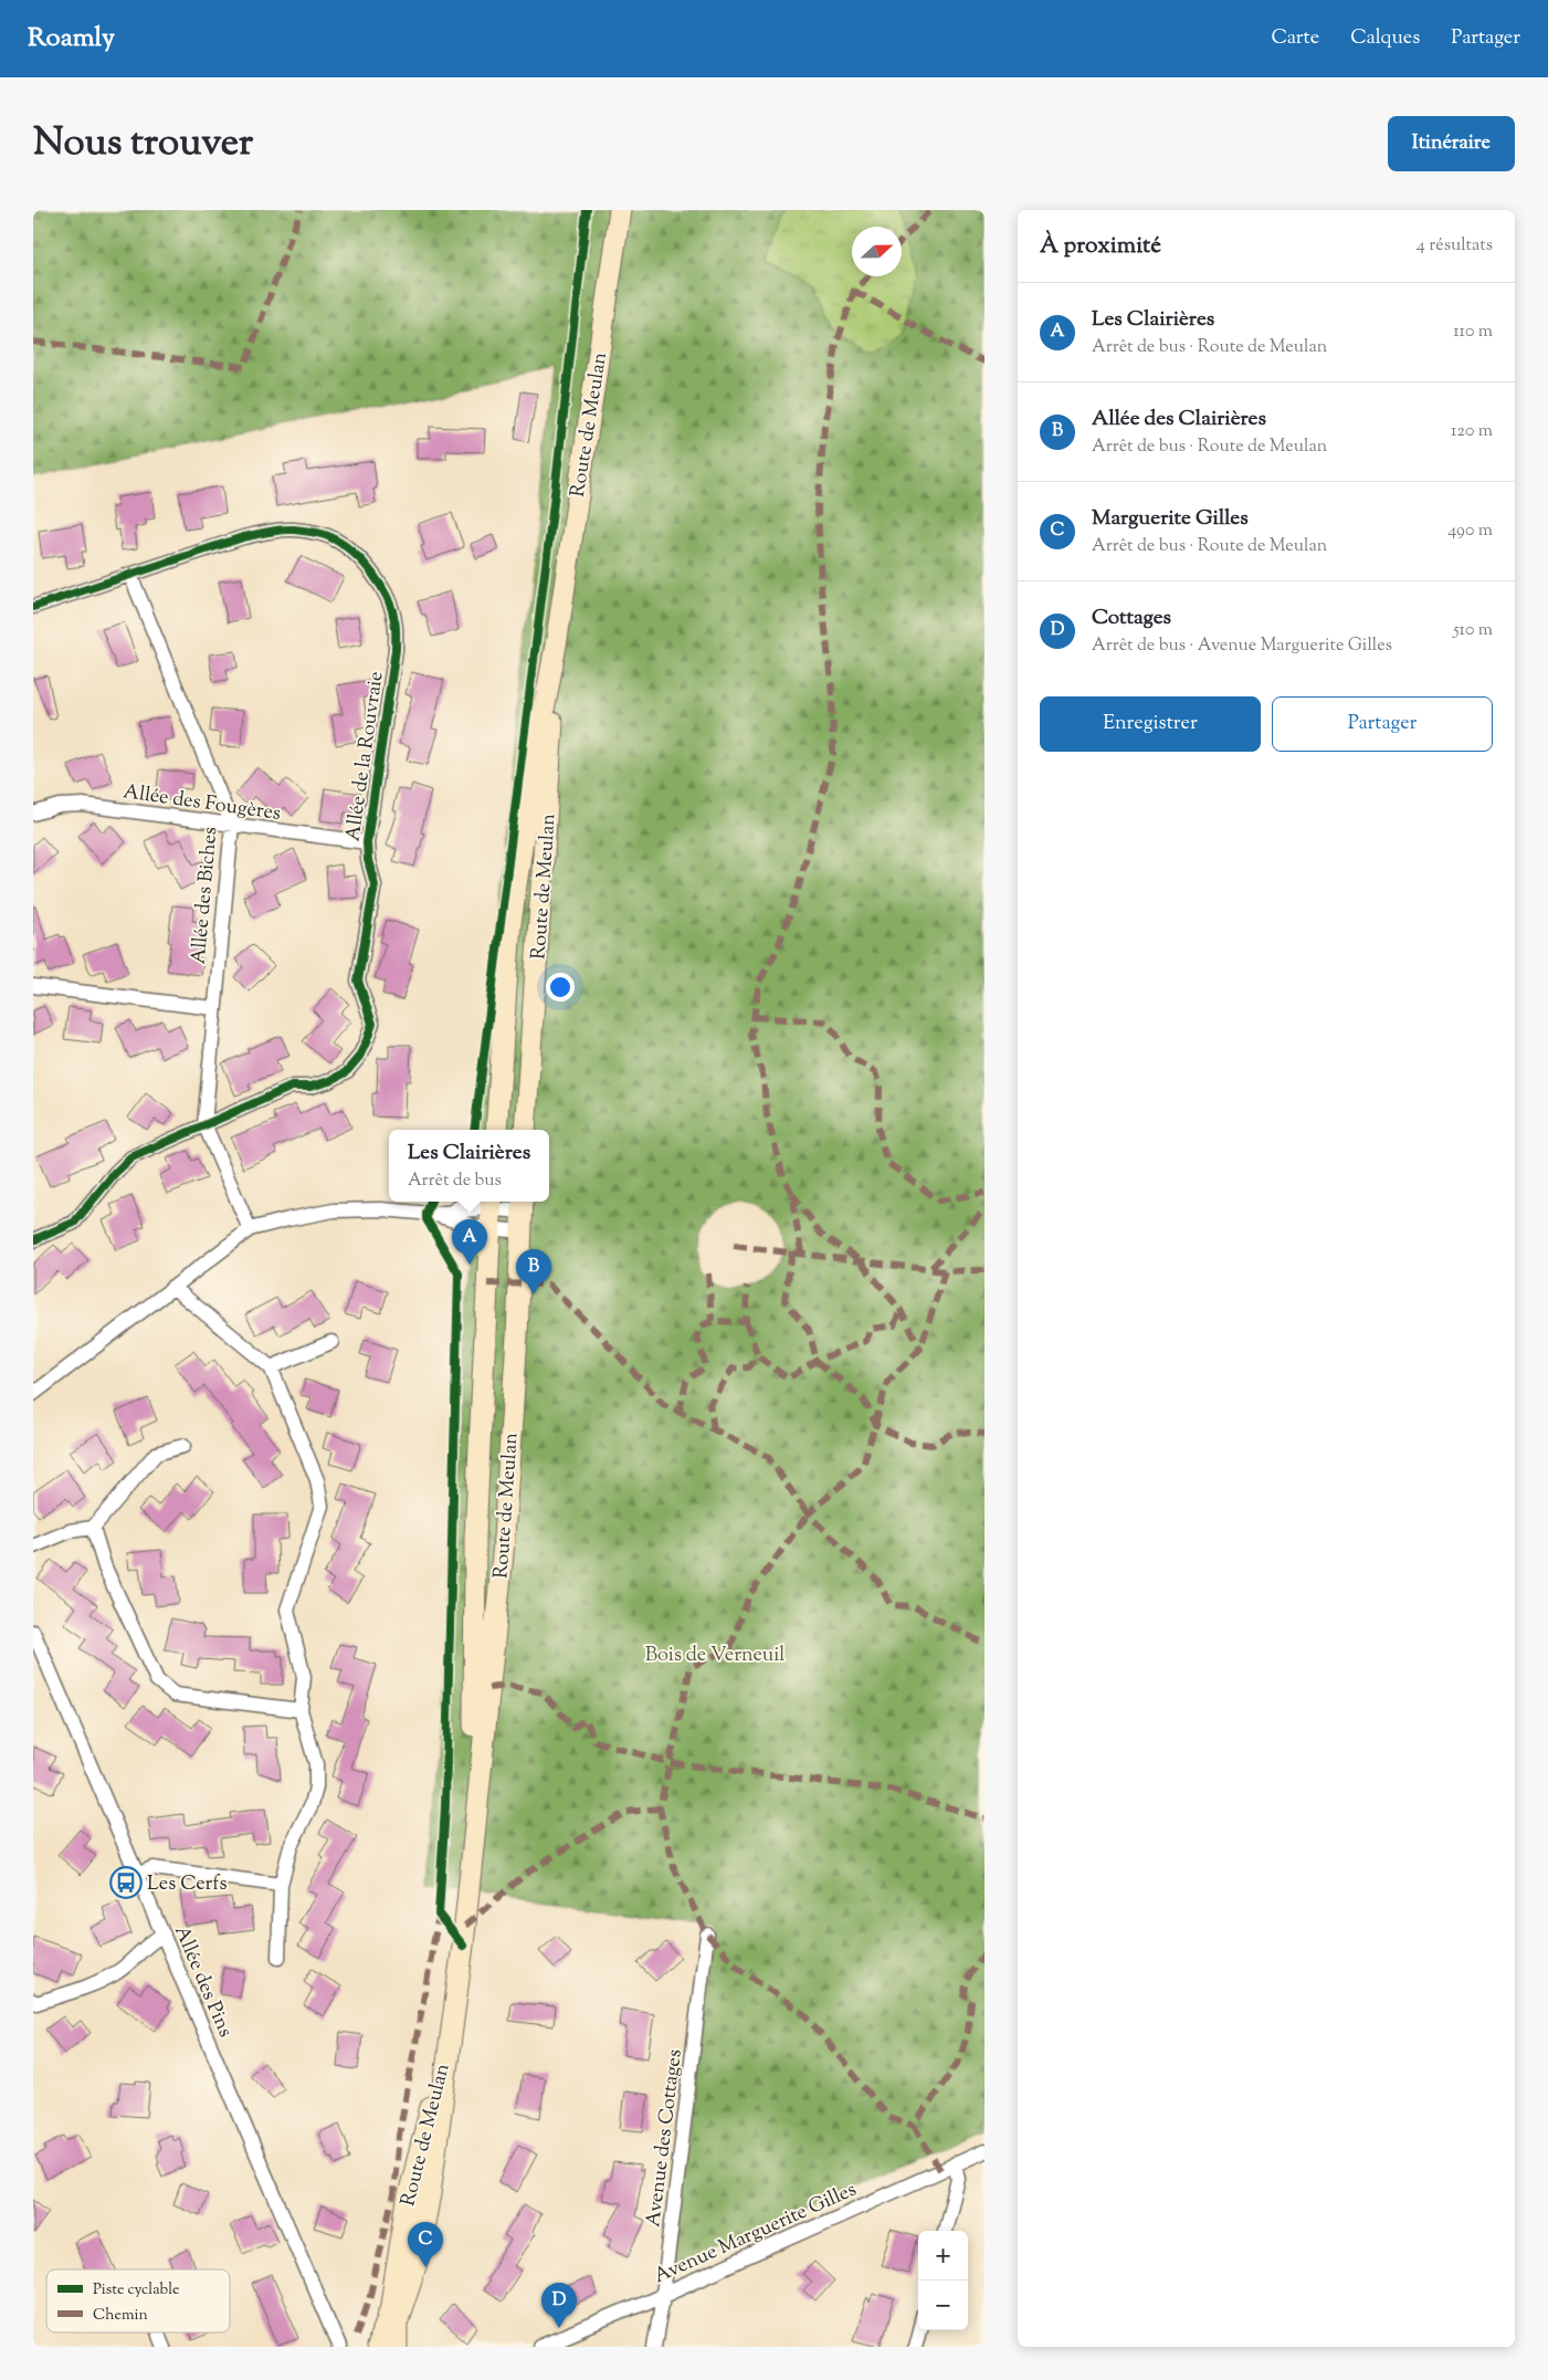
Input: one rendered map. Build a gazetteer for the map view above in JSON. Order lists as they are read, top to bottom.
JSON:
{
  "streets": {
    "main road": ["Route de Meulan"],
    "street": [
      "Allée de la Rouvraie",
      "Allée des Fougères",
      "Allée des Biches",
      "Allée des Pins",
      "Avenue des Cottages",
      "Avenue Marguerite Gilles"
    ]
  },
  "crossings": [
    ["Allée de la Rouvraie", "Allée des Fougères"],
    ["Allée de la Rouvraie", "Allée des Biches"],
    ["Allée des Fougères", "Allée des Biches"],
    ["Avenue des Cottages", "Avenue Marguerite Gilles"]
  ],
  "parks": ["Bois de Verneuil"],
  "places": {
    "bus stop": ["Les Cerfs"]
  },
  "legend": ["Piste cyclable", "Chemin"],
  "north": "right",
  "page": {
    "header": "Roamly",
    "nav": ["Carte", "Calques", "Partager"],
    "title": "Nous trouver",
    "buttons": [
      "Itinéraire",
      ["Enregistrer", "Partager"]
    ],
    "heading": ["À proximité", "4 résultats"],
    "list": [
      {
        "mark": "A",
        "name": "Les Clairières",
        "note": "Arrêt de bus · Route de Meulan",
        "value": "110 m"
      },
      {
        "mark": "B",
        "name": "Allée des Clairières",
        "note": "Arrêt de bus · Route de Meulan",
        "value": "120 m"
      },
      {
        "mark": "C",
        "name": "Marguerite Gilles",
        "note": "Arrêt de bus · Route de Meulan",
        "value": "490 m"
      },
      {
        "mark": "D",
        "name": "Cottages",
        "note": "Arrêt de bus · Avenue Marguerite Gilles",
        "value": "510 m"
      }
    ],
    "popup": ["Les Clairières", "Arrêt de bus"],
    "pins": [
      "A",
      "B",
      "C",
      "D"
    ],
    "map_buttons": ["+", "−"]
  }
}
